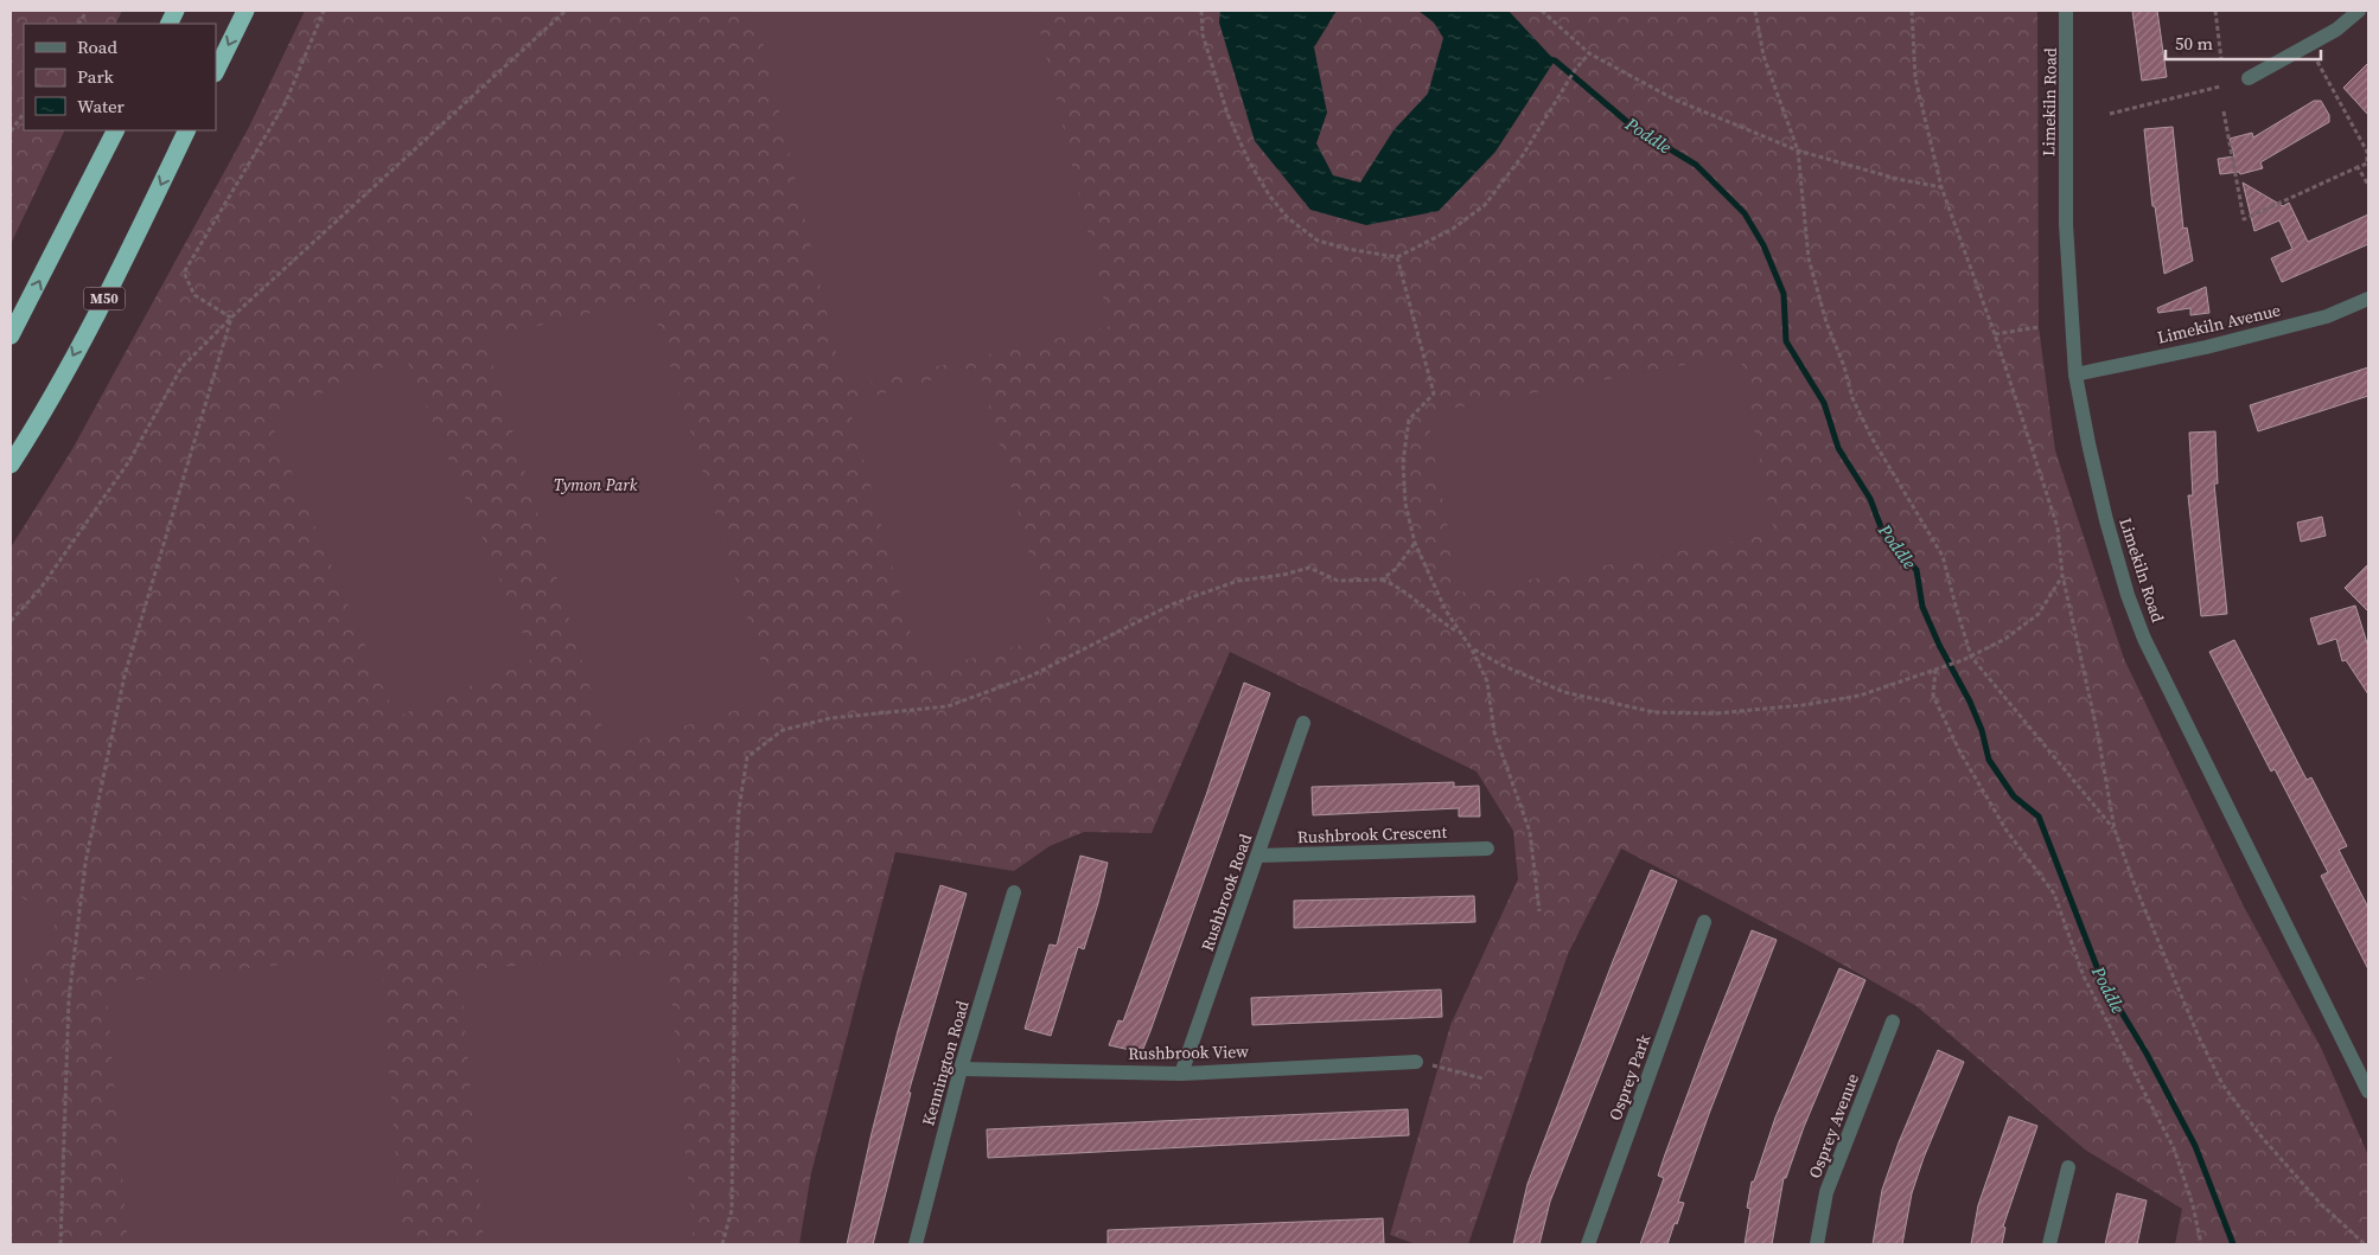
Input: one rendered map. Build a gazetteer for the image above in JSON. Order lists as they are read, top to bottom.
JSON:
{
  "streets": {
    "highway": ["M50"],
    "street": [
      "Limekiln Road",
      "Limekiln Avenue",
      "Rushbrook Crescent",
      "Rushbrook Road",
      "Rushbrook View",
      "Kennington Road",
      "Osprey Park",
      "Osprey Avenue"
    ]
  },
  "crossings": [
    ["Limekiln Road", "Limekiln Avenue"],
    ["Rushbrook Crescent", "Rushbrook Road"],
    ["Rushbrook Road", "Rushbrook View"],
    ["Rushbrook View", "Kennington Road"]
  ],
  "water": ["Poddle"],
  "parks": ["Tymon Park"],
  "legend": ["Road", "Park", "Water"],
  "scale_bar": "50 m"
}
